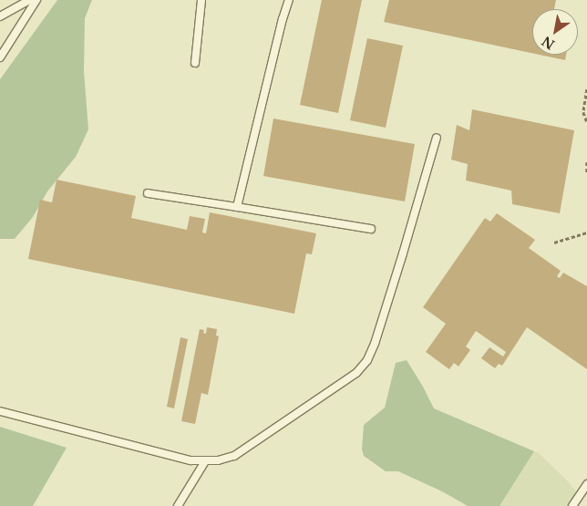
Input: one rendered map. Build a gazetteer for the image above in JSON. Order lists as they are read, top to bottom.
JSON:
{
  "north": "bottom left"
}
